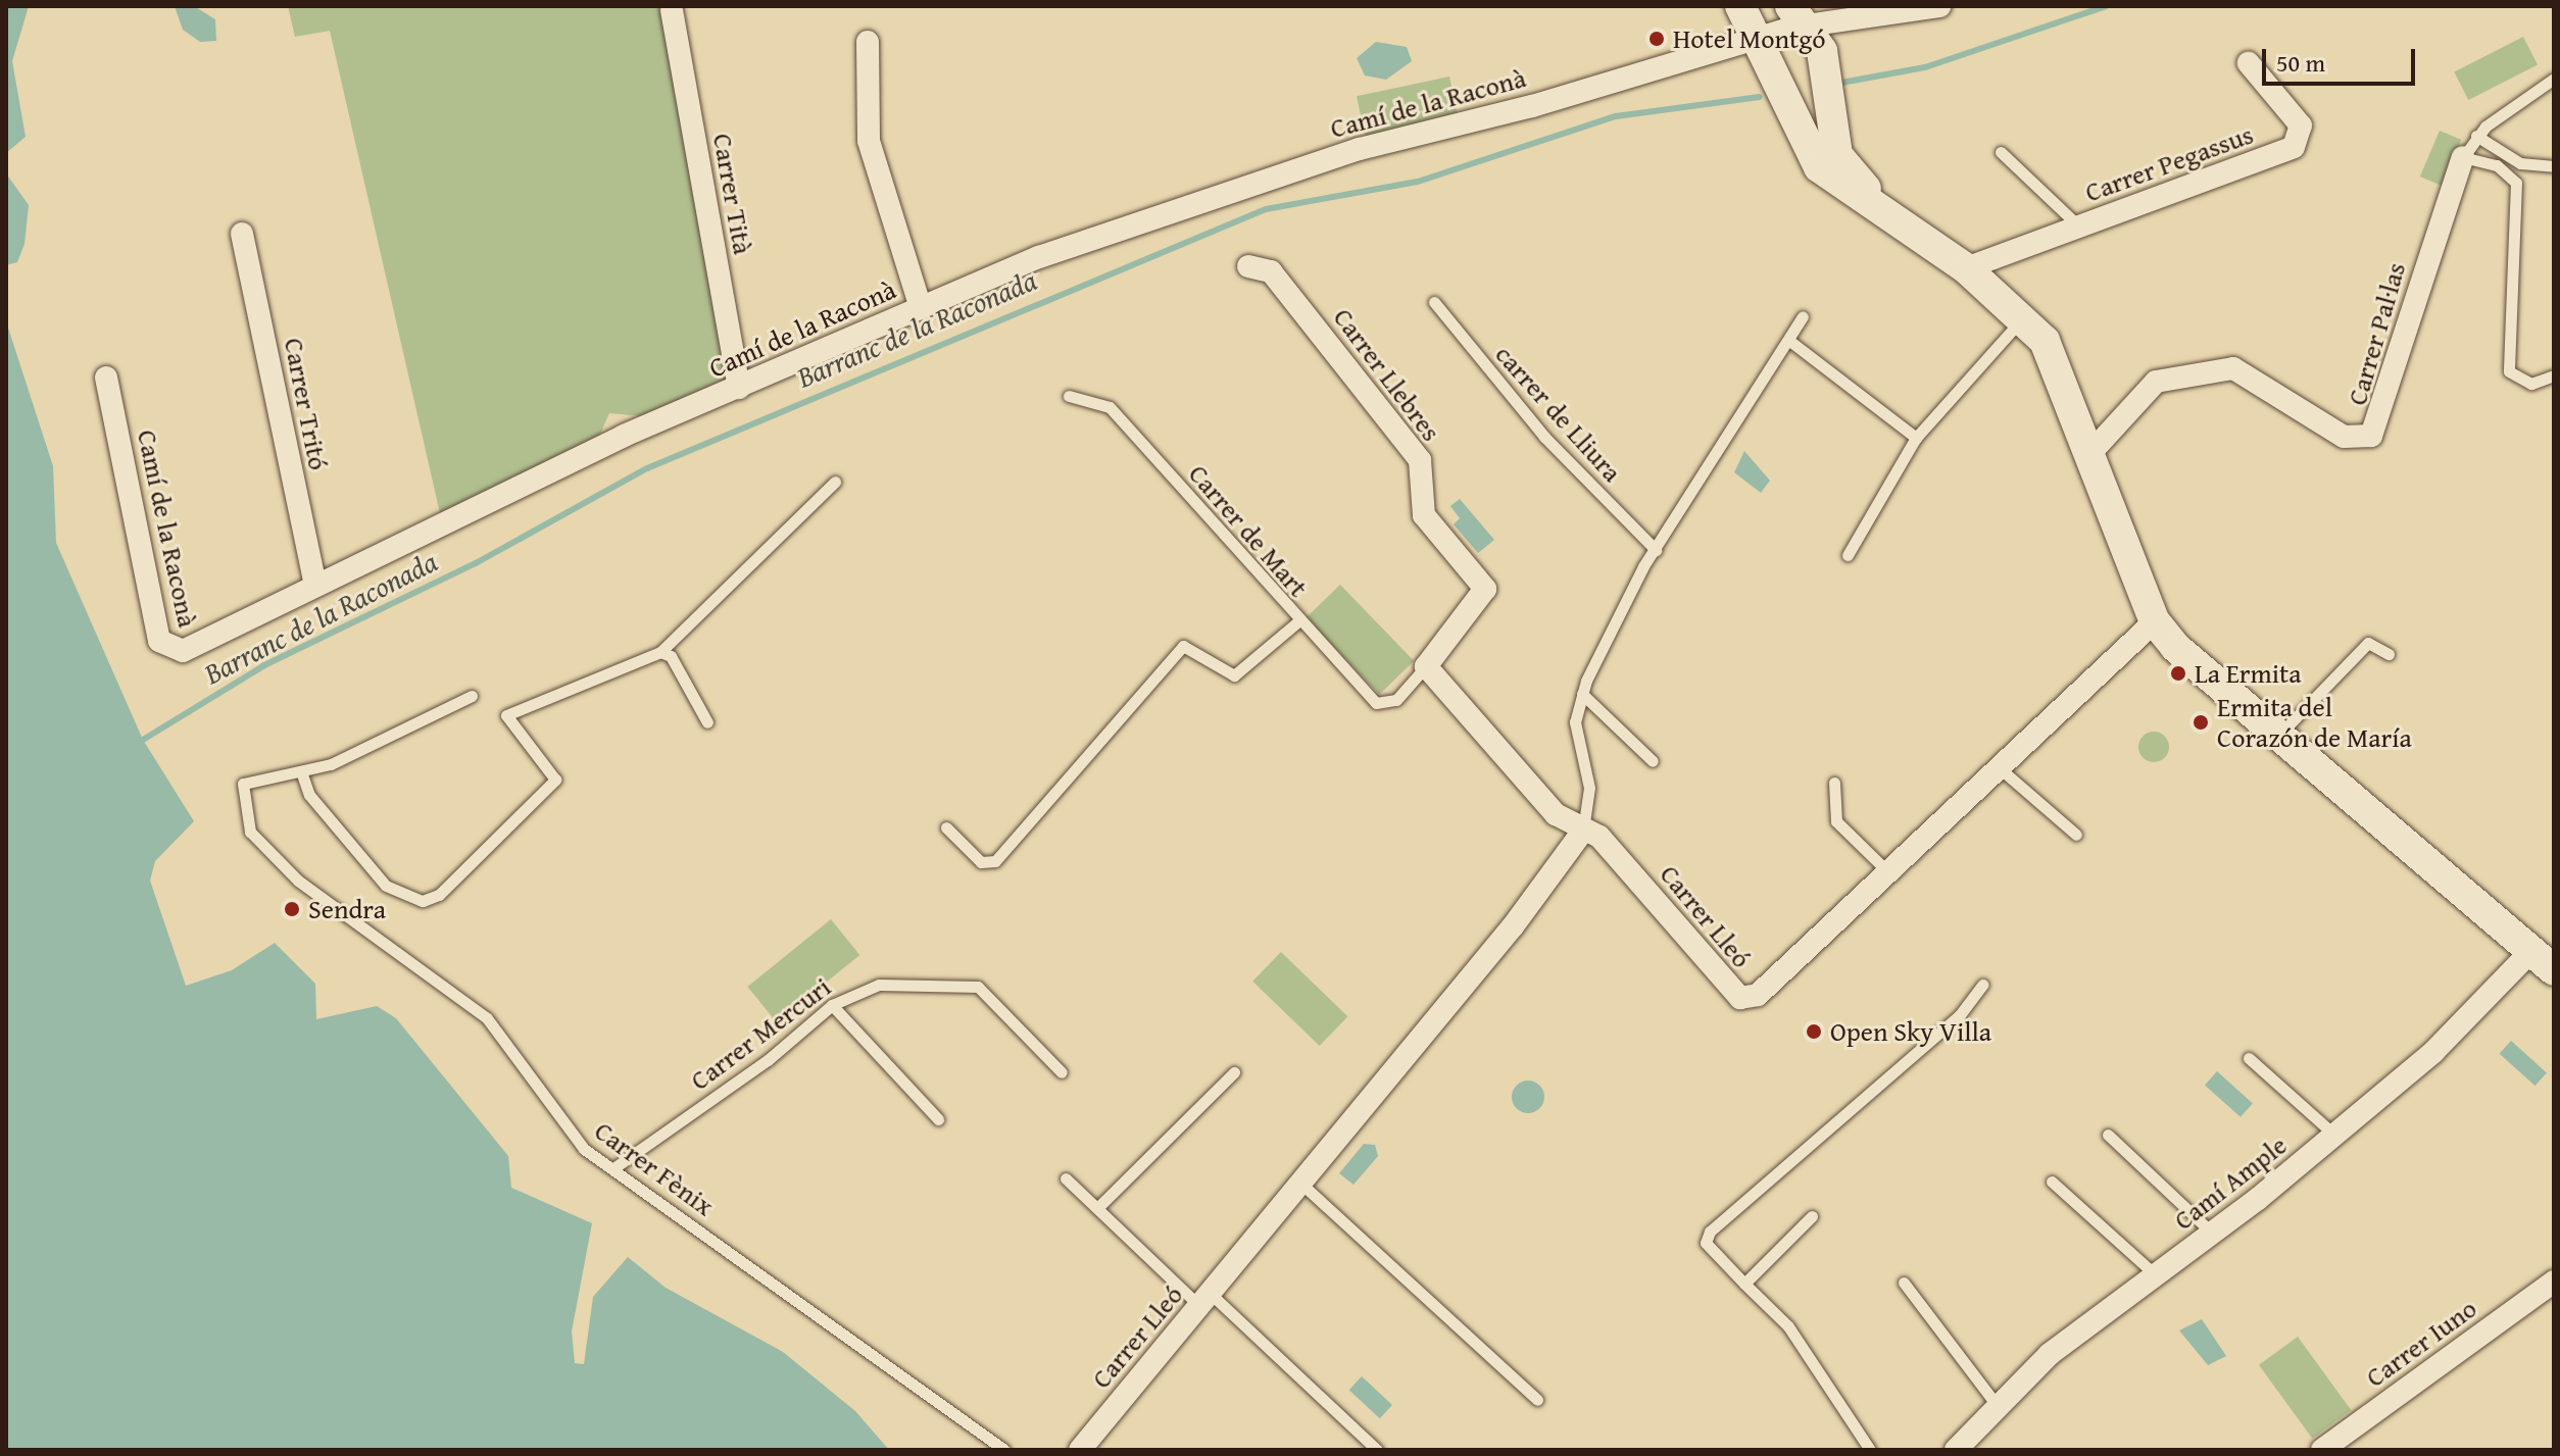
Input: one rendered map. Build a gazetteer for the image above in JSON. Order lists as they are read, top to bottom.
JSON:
{
  "streets": {
    "street": [
      "Camí de la Raconà",
      "Carrer Pegassus",
      "Carrer Tità",
      "Carrer Pal·las",
      "Carrer Llebres",
      "Carrer Tritó",
      "Carrer Lleó",
      "Camí Ample",
      "Carrer Iuno"
    ],
    "lane": [
      "carrer de Lliura",
      "Carrer de Mart",
      "Carrer Mercuri",
      "Carrer Fènix"
    ]
  },
  "crossings": [
    ["Camí de la Raconà", "Carrer Tità"],
    ["Camí de la Raconà", "Carrer Tritó"],
    ["Carrer Llebres", "Carrer de Mart"],
    ["Carrer Mercuri", "Carrer Fènix"]
  ],
  "water": ["Barranc de la Raconada"],
  "places": [
    "Hotel Montgó",
    "La Ermita",
    "Ermita del Corazón de María",
    "Sendra",
    "Open Sky Villa"
  ],
  "scale_bar": "50 m"
}
